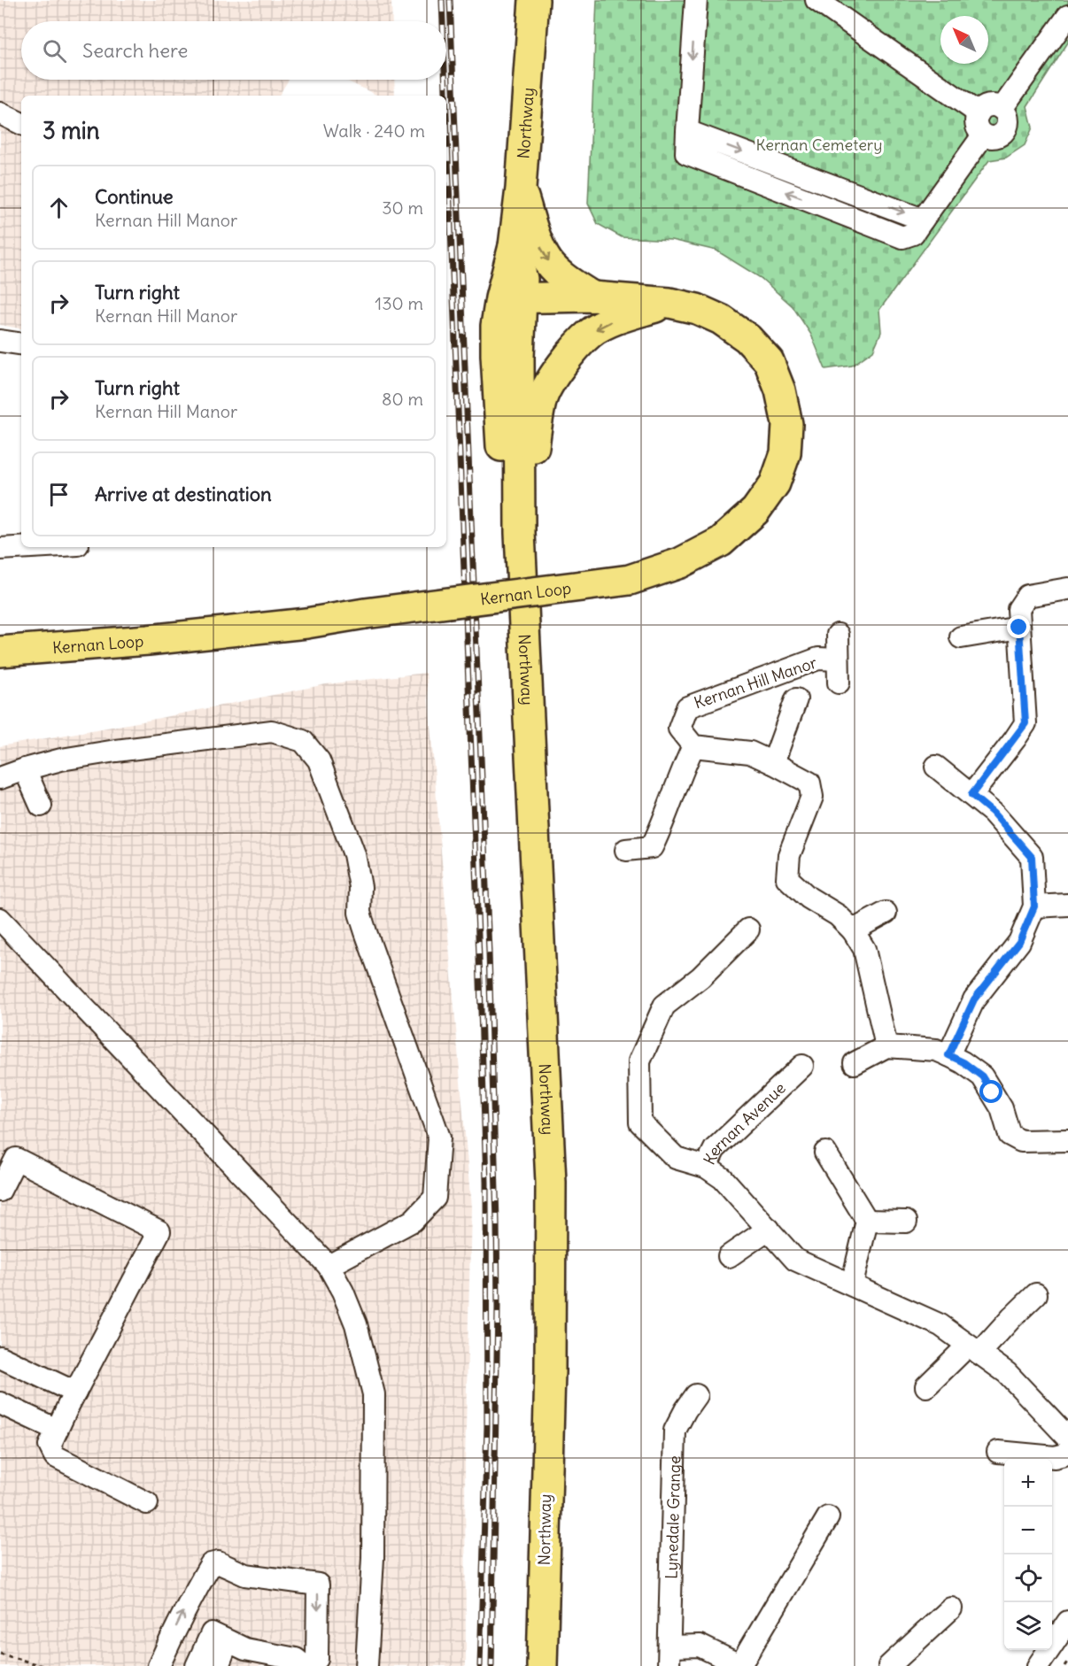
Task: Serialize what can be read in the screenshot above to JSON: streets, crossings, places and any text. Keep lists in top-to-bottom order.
{
  "streets": {
    "highway": ["Northway", "Kernan Loop"],
    "street": ["Kernan Hill Manor", "Kernan Avenue", "Lynedale Grange"]
  },
  "crossings": [
    ["Northway", "Kernan Loop"]
  ],
  "parks": ["Kernan Cemetery"],
  "north": "top left",
  "page": {
    "search": "Search here",
    "heading": ["3 min", "Walk · 240 m"],
    "list": [
      ["Continue", "Kernan Hill Manor", "30 m"],
      ["Turn right", "Kernan Hill Manor", "130 m"],
      ["Turn right", "Kernan Hill Manor", "80 m"],
      "Arrive at destination"
    ],
    "map_buttons": ["+", "−"]
  }
}
